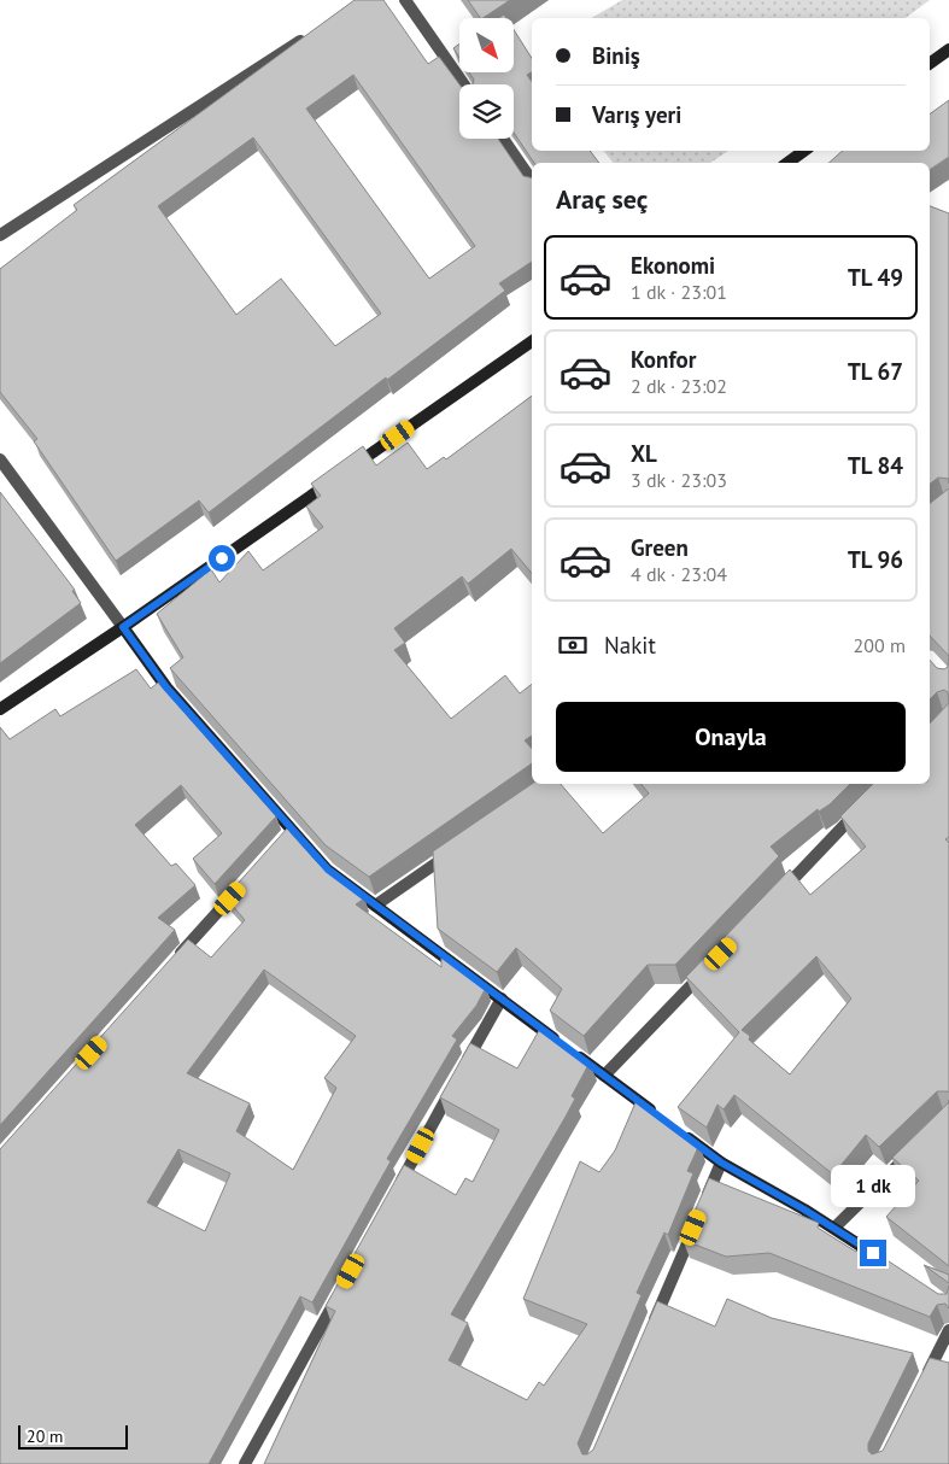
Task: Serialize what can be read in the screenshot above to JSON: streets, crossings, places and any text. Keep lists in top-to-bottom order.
{
  "scale_bar": "20 m",
  "north": "bottom right",
  "page": {
    "banner": ["Biniş", "Varış yeri"],
    "heading": "Araç seç",
    "list": [
      {
        "name": "Ekonomi",
        "note": "1 dk · 23:01",
        "value": "TL 49"
      },
      {
        "name": "Konfor",
        "note": "2 dk · 23:02",
        "value": "TL 67"
      },
      {
        "name": "XL",
        "note": "3 dk · 23:03",
        "value": "TL 84"
      },
      {
        "name": "Green",
        "note": "4 dk · 23:04",
        "value": "TL 96"
      }
    ],
    "pay": ["Nakit", "200 m"],
    "buttons": "Onayla",
    "bubble": "1 dk",
    "scale": "20 m"
  }
}
